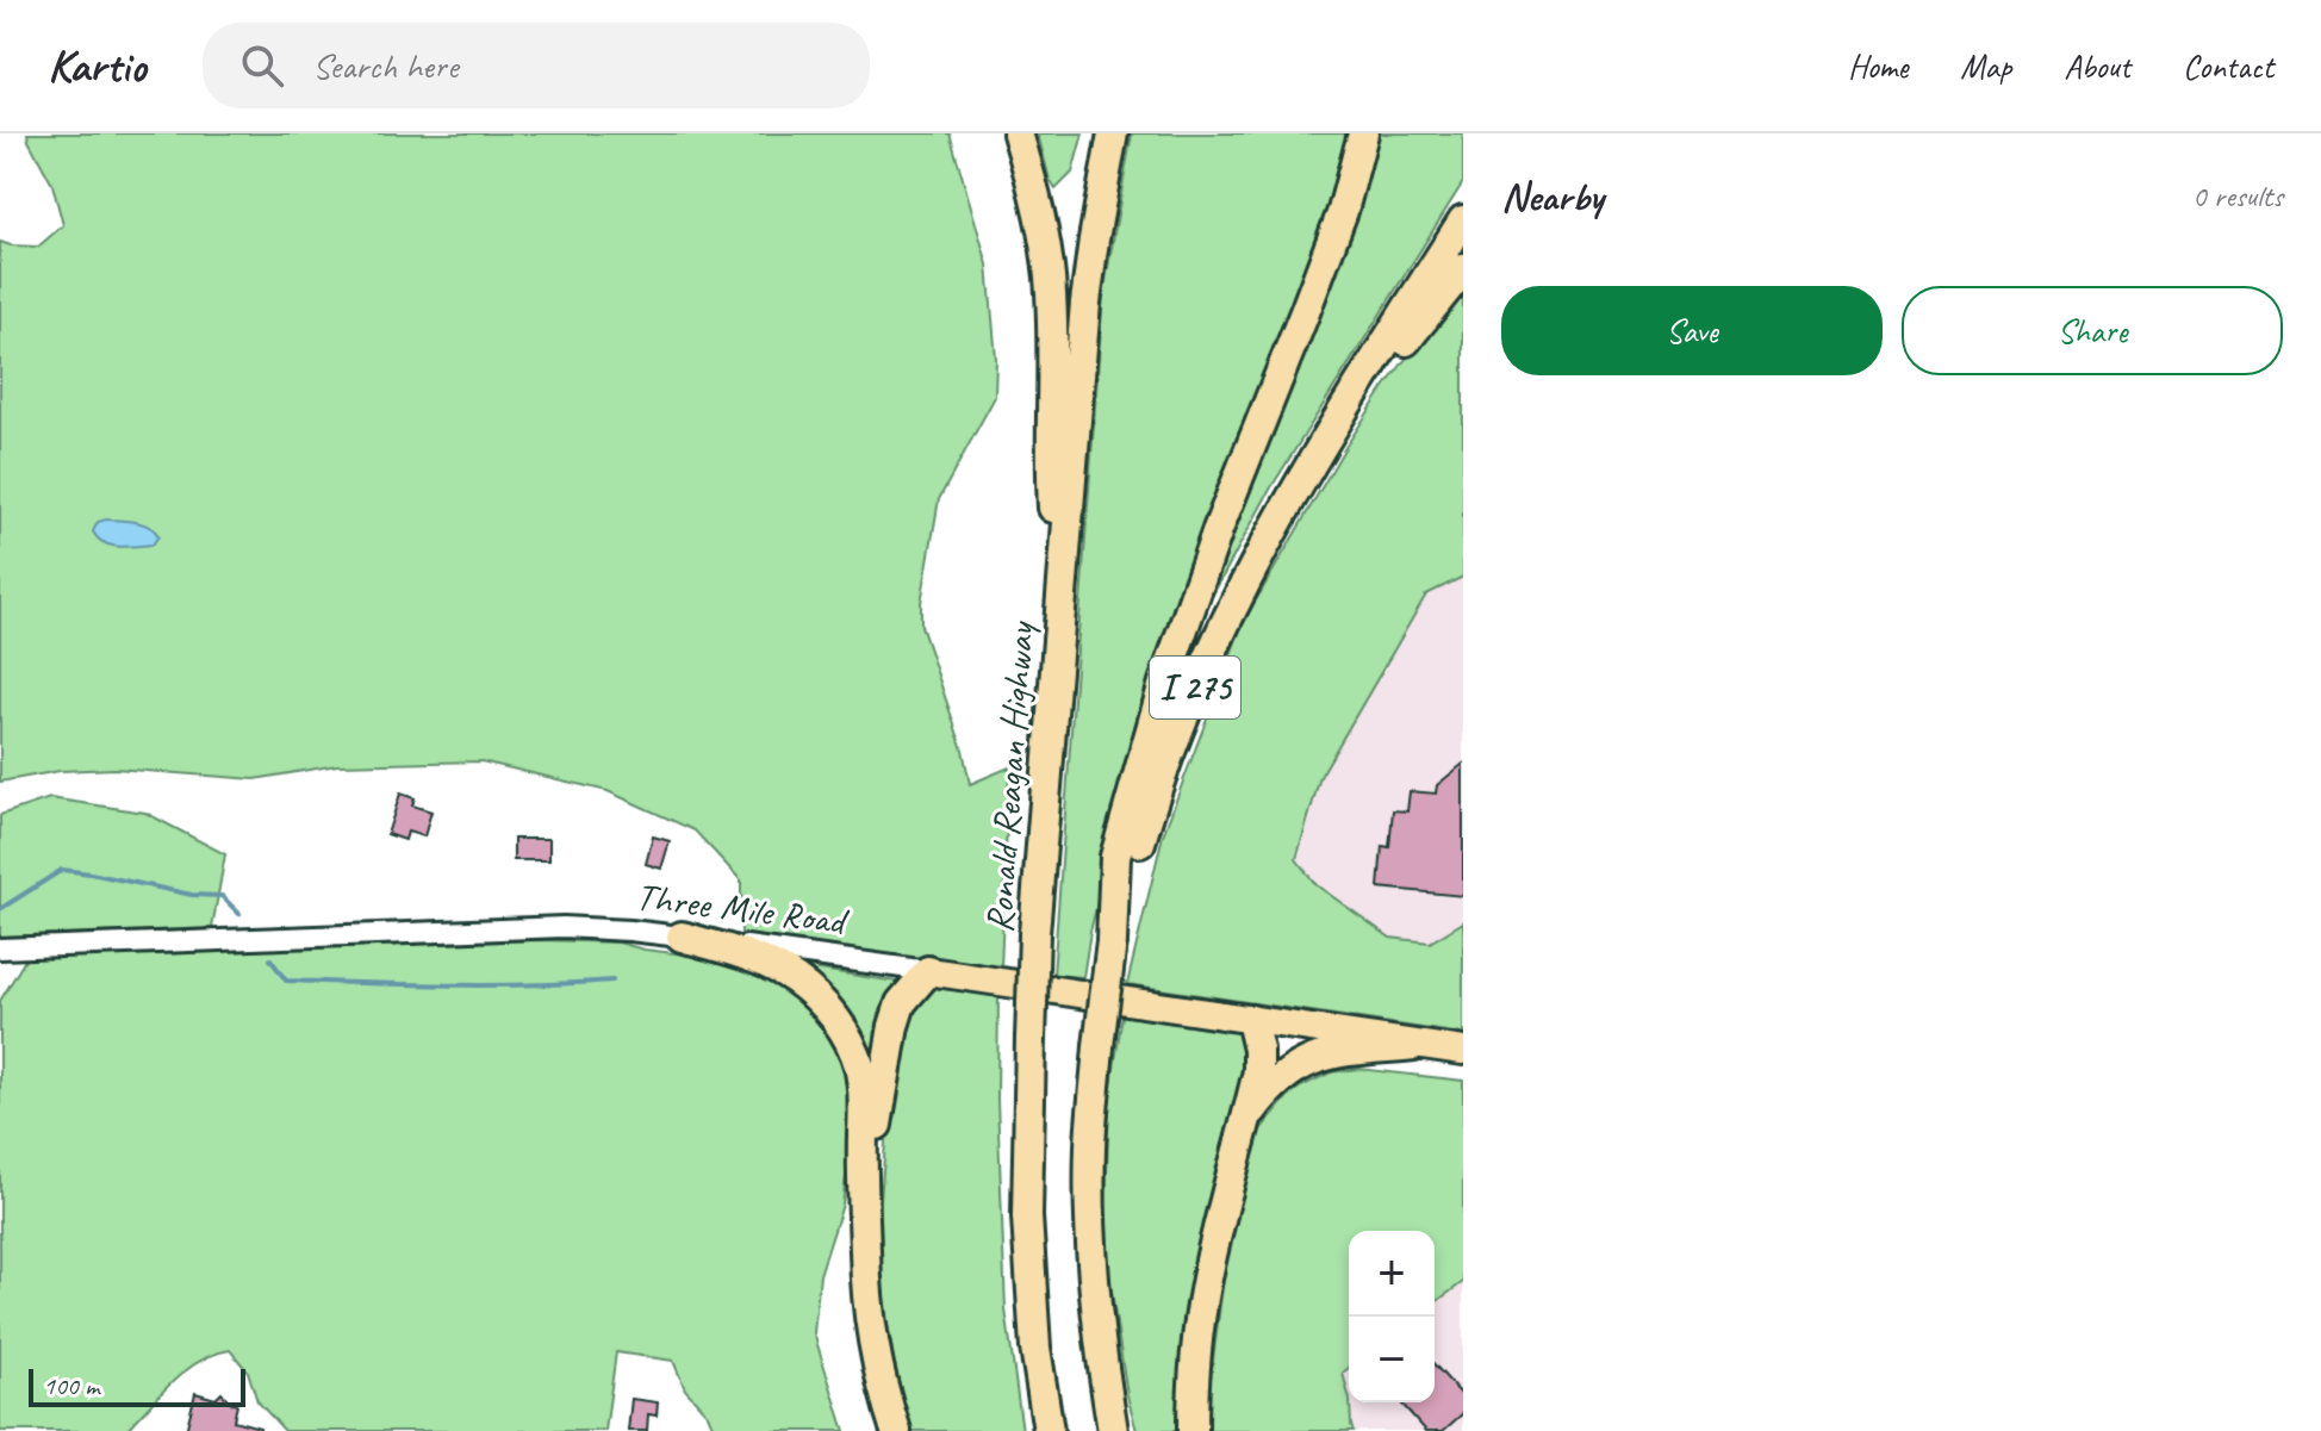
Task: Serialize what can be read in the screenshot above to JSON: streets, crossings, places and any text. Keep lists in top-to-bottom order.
{
  "streets": {
    "highway": ["I 275", "Ronald Reagan Highway"],
    "main road": ["Three Mile Road"]
  },
  "scale_bar": "100 m",
  "page": {
    "header": "Kartio",
    "search": "Search here",
    "nav": [
      "Home",
      "Map",
      "About",
      "Contact"
    ],
    "heading": ["Nearby", "0 results"],
    "buttons": ["Save", "Share"],
    "map_buttons": ["+", "−"],
    "scale": "100 m"
  }
}
